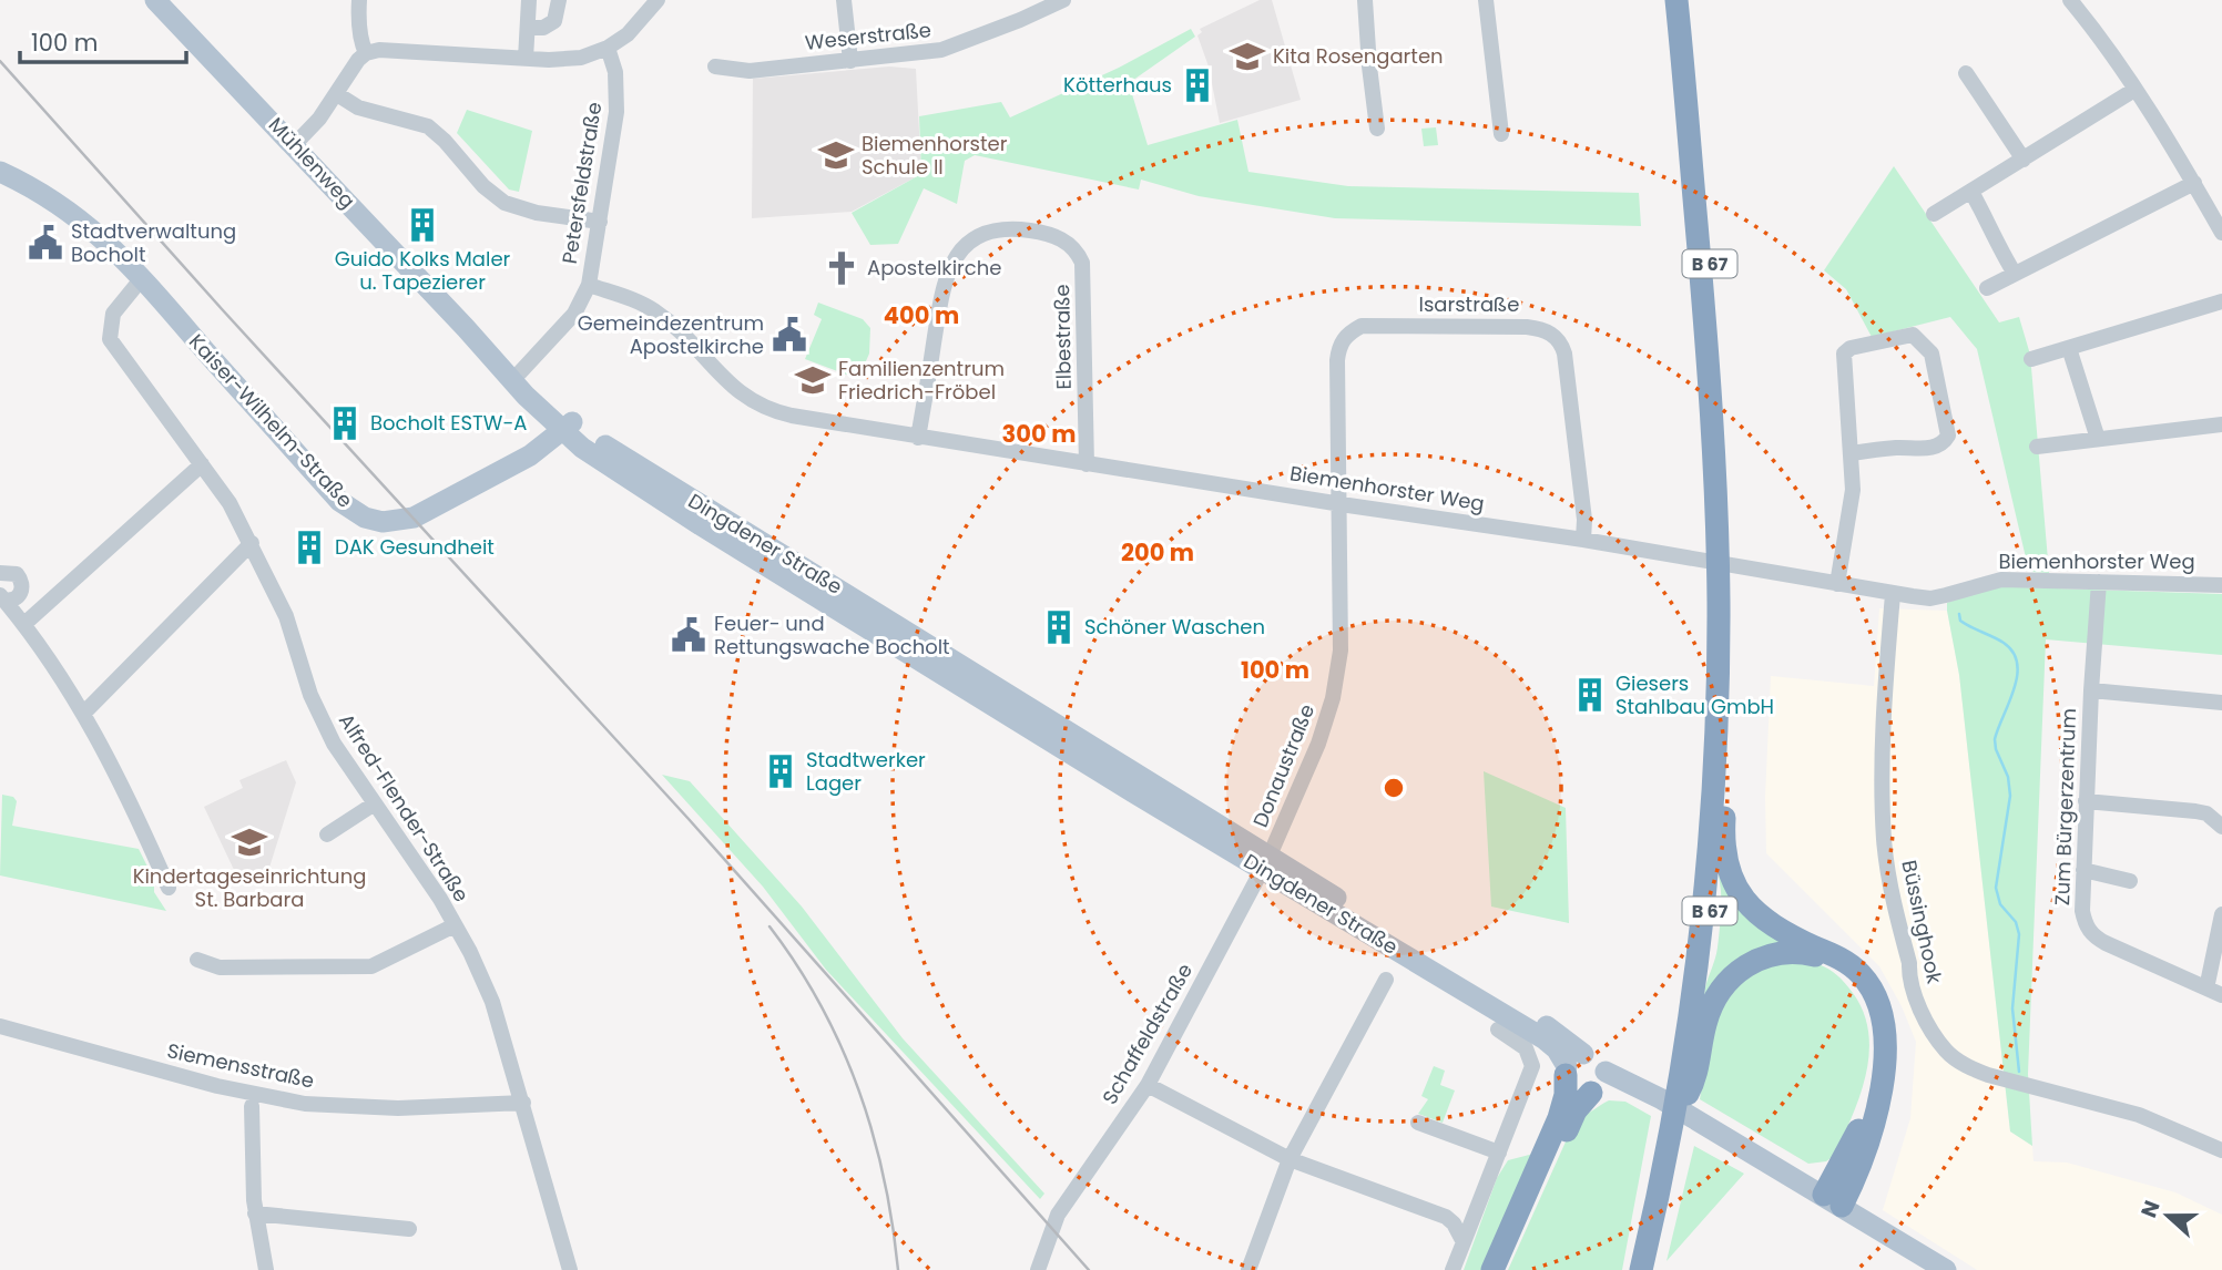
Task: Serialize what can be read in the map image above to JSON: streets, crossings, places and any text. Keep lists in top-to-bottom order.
{
  "streets": {
    "highway": ["B 67"],
    "main road": ["Mühlenweg", "Kaiser-Wilhelm-Straße", "Dingdener Straße"],
    "street": [
      "Weserstraße",
      "Petersfeldstraße",
      "Isarstraße",
      "Elbestraße",
      "Biemenhorster Weg",
      "Donaustraße",
      "Zum Bürgerzentrum",
      "Alfred-Flender-Straße",
      "Büssinghook",
      "Schaffeldstraße",
      "Siemensstraße"
    ]
  },
  "crossings": [
    ["Mühlenweg", "Petersfeldstraße"],
    ["Mühlenweg", "Kaiser-Wilhelm-Straße"],
    ["Mühlenweg", "Dingdener Straße"],
    ["Petersfeldstraße", "Biemenhorster Weg"],
    ["Isarstraße", "Biemenhorster Weg"],
    ["Isarstraße", "Donaustraße"],
    ["Elbestraße", "Biemenhorster Weg"],
    ["Kaiser-Wilhelm-Straße", "Dingdener Straße"],
    ["Kaiser-Wilhelm-Straße", "Alfred-Flender-Straße"],
    ["Biemenhorster Weg", "Donaustraße"],
    ["Biemenhorster Weg", "Zum Bürgerzentrum"],
    ["Biemenhorster Weg", "Büssinghook"],
    ["Dingdener Straße", "Donaustraße"],
    ["Dingdener Straße", "Schaffeldstraße"],
    ["Donaustraße", "Schaffeldstraße"],
    ["Alfred-Flender-Straße", "Siemensstraße"]
  ],
  "places": {
    "school or university": [
      "Kita Rosengarten",
      "Biemenhorster Schule II",
      "Familienzentrum Friedrich-Fröbel",
      "Kindertageseinrichtung St. Barbara"
    ],
    "building": [
      "Kötterhaus",
      "Guido Kolks Maler u. Tapezierer",
      "Bocholt ESTW-A",
      "DAK Gesundheit",
      "Schöner Waschen",
      "Giesers Stahlbau GmbH",
      "Stadtwerker Lager"
    ],
    "public building": ["Stadtverwaltung Bocholt", "Gemeindezentrum Apostelkirche", "Feuer- und Rettungswache Bocholt"],
    "church": ["Apostelkirche"]
  },
  "scale_bar": "100 m",
  "north": "left",
  "rings": [
    "400 m",
    "300 m",
    "200 m",
    "100 m"
  ]
}
